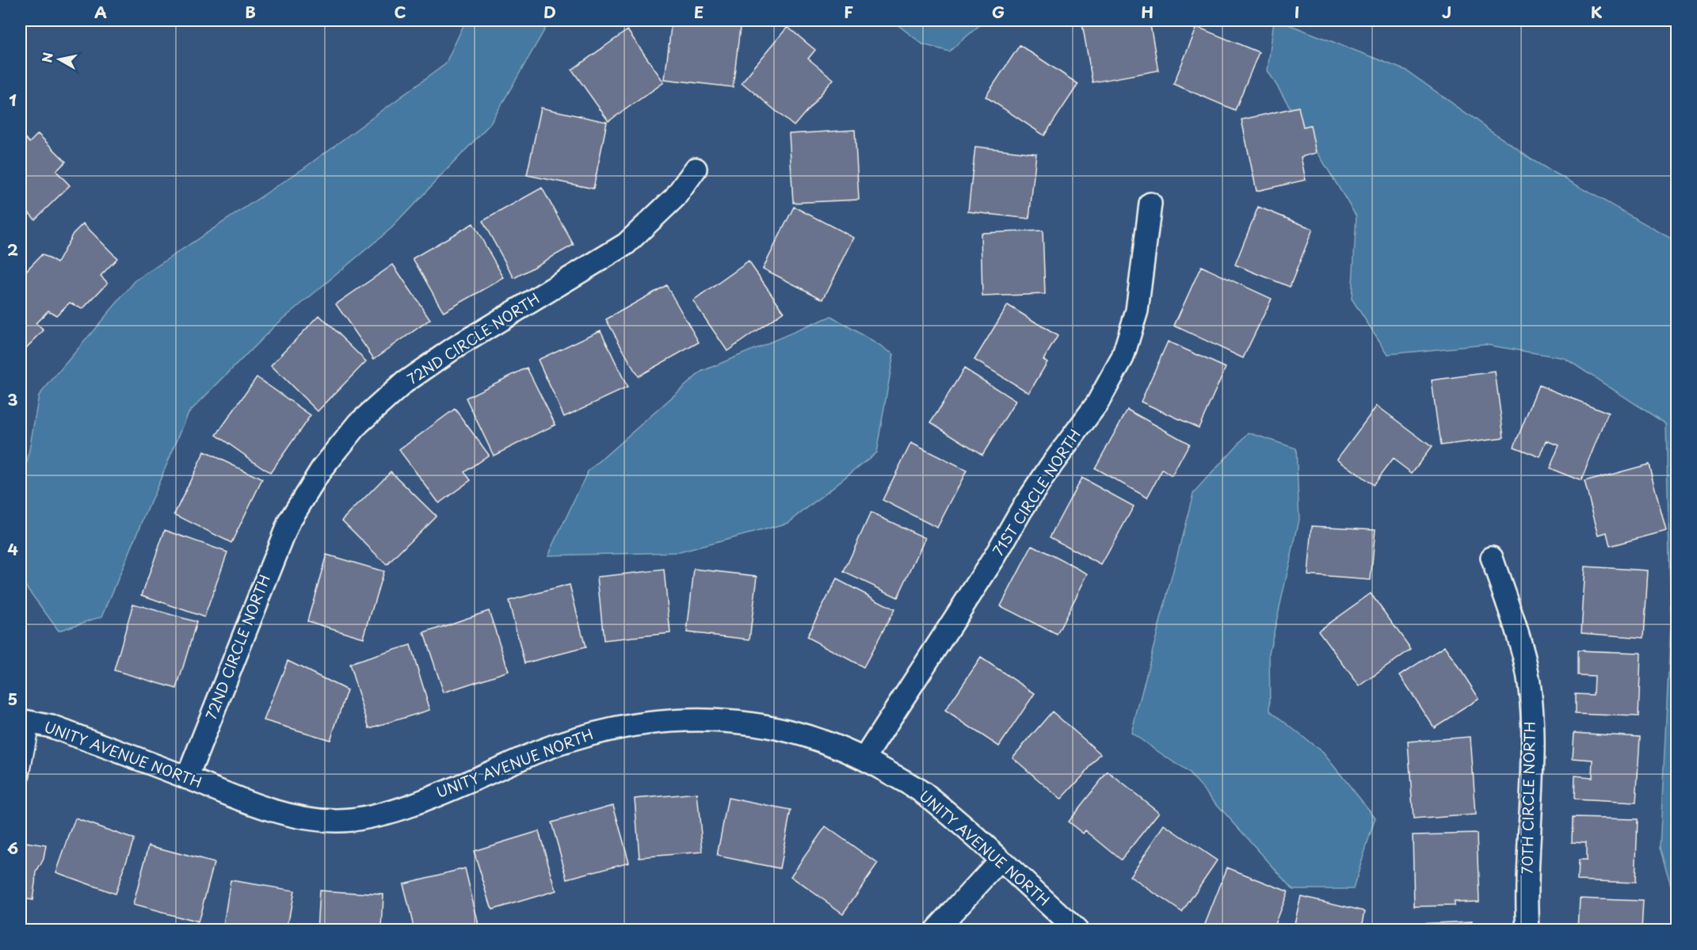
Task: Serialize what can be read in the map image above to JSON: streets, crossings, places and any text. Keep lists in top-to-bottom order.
{
  "streets": {
    "street": [
      "72ND CIRCLE NORTH",
      "71ST CIRCLE NORTH",
      "UNITY AVENUE NORTH",
      "70TH CIRCLE NORTH"
    ]
  },
  "crossings": [
    ["72ND CIRCLE NORTH", "UNITY AVENUE NORTH"],
    ["71ST CIRCLE NORTH", "UNITY AVENUE NORTH"]
  ],
  "north": "left",
  "grid": {
    "columns": [
      "A",
      "B",
      "C",
      "D",
      "E",
      "F",
      "G",
      "H",
      "I",
      "J",
      "K"
    ],
    "rows": [
      "1",
      "2",
      "3",
      "4",
      "5",
      "6"
    ]
  }
}
